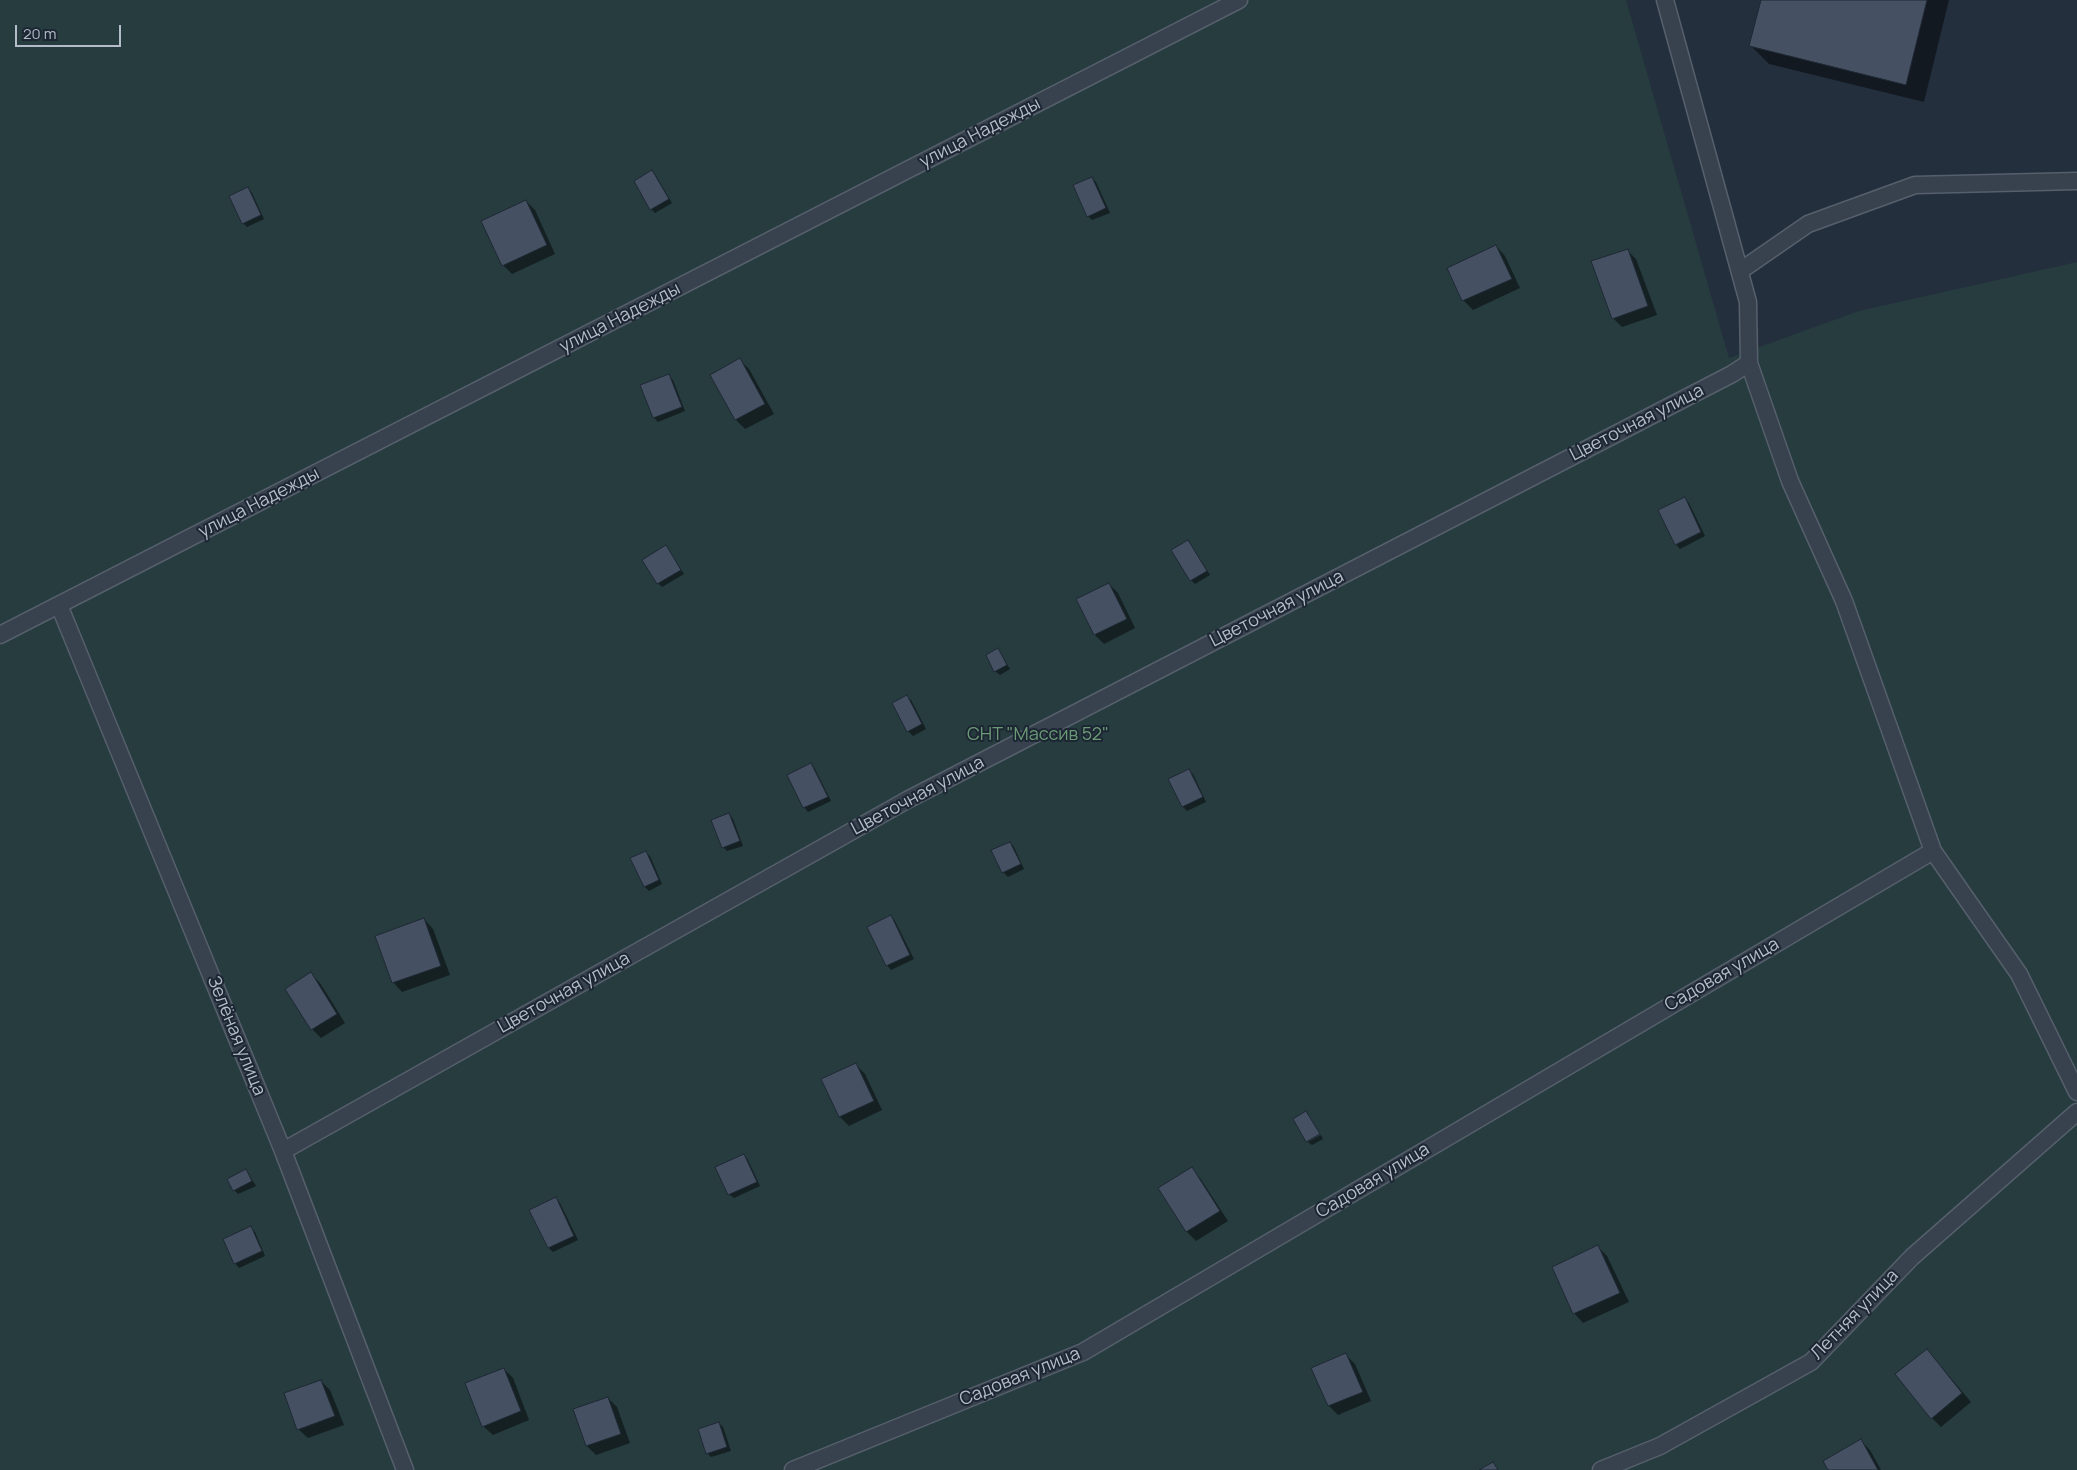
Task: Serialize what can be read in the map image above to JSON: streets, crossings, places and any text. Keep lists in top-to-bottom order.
{
  "streets": {
    "lane": [
      "улица Надежды",
      "Цветочная улица",
      "Садовая улица",
      "Зелёная улица",
      "Летняя улица"
    ]
  },
  "crossings": [
    ["улица Надежды", "Зелёная улица"],
    ["Цветочная улица", "Зелёная улица"]
  ],
  "parks": ["СНТ \"Массив 52\""],
  "scale_bar": "20 m"
}
